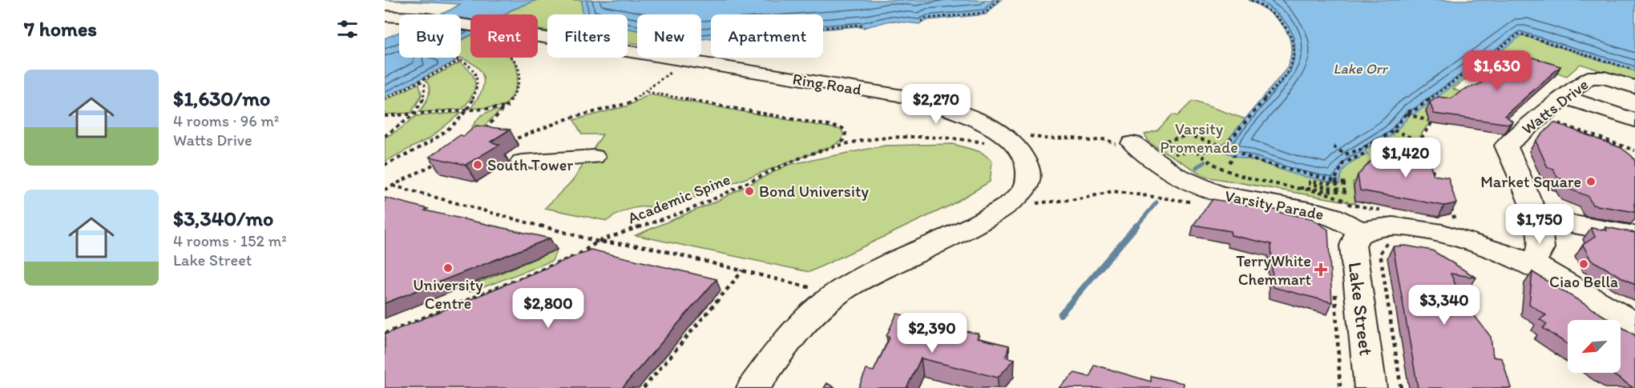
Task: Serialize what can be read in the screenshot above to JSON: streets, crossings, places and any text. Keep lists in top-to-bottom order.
{
  "streets": {
    "street": [
      "Ring Road",
      "Watts Drive",
      "Varsity Parade",
      "Lake Street"
    ],
    "path": ["Academic Spine"]
  },
  "crossings": [
    ["Varsity Parade", "Lake Street"]
  ],
  "water": ["Lake Orr"],
  "parks": ["Varsity Promenade"],
  "places": {
    "other": [
      "South Tower",
      "Market Square",
      "Bond University",
      "Ciao Bella",
      "University Centre"
    ],
    "health": ["TerryWhite Chemmart"]
  },
  "north": "bottom left",
  "page": {
    "heading": "7 homes",
    "chip": [
      "Buy",
      "Rent",
      "Filters",
      "New",
      "Apartment"
    ],
    "price": [
      "$1,630",
      "$2,270",
      "$1,420",
      "$1,750",
      "$3,340",
      "$2,800",
      "$2,390"
    ],
    "list": [
      {
        "name": "$1,630/mo",
        "note": "4 rooms · 96 m² · Watts Drive"
      },
      {
        "name": "$3,340/mo",
        "note": "4 rooms · 152 m² · Lake Street"
      }
    ]
  }
}
